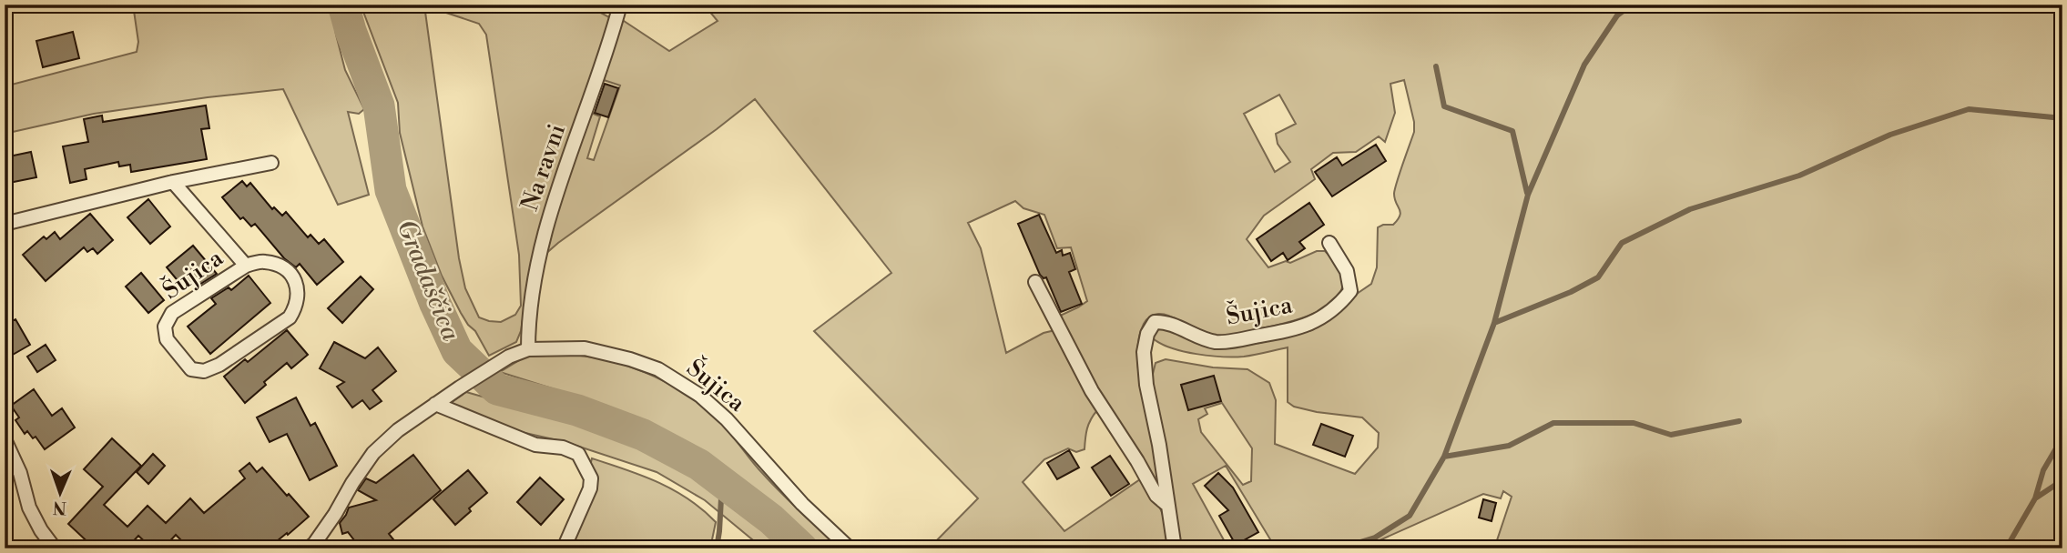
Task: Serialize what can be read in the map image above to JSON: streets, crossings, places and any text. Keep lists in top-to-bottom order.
{
  "streets": {
    "street": ["Na ravni", "Šujica"]
  },
  "crossings": [
    ["Na ravni", "Šujica"]
  ],
  "water": ["Gradaščica"],
  "north": "bottom"
}
